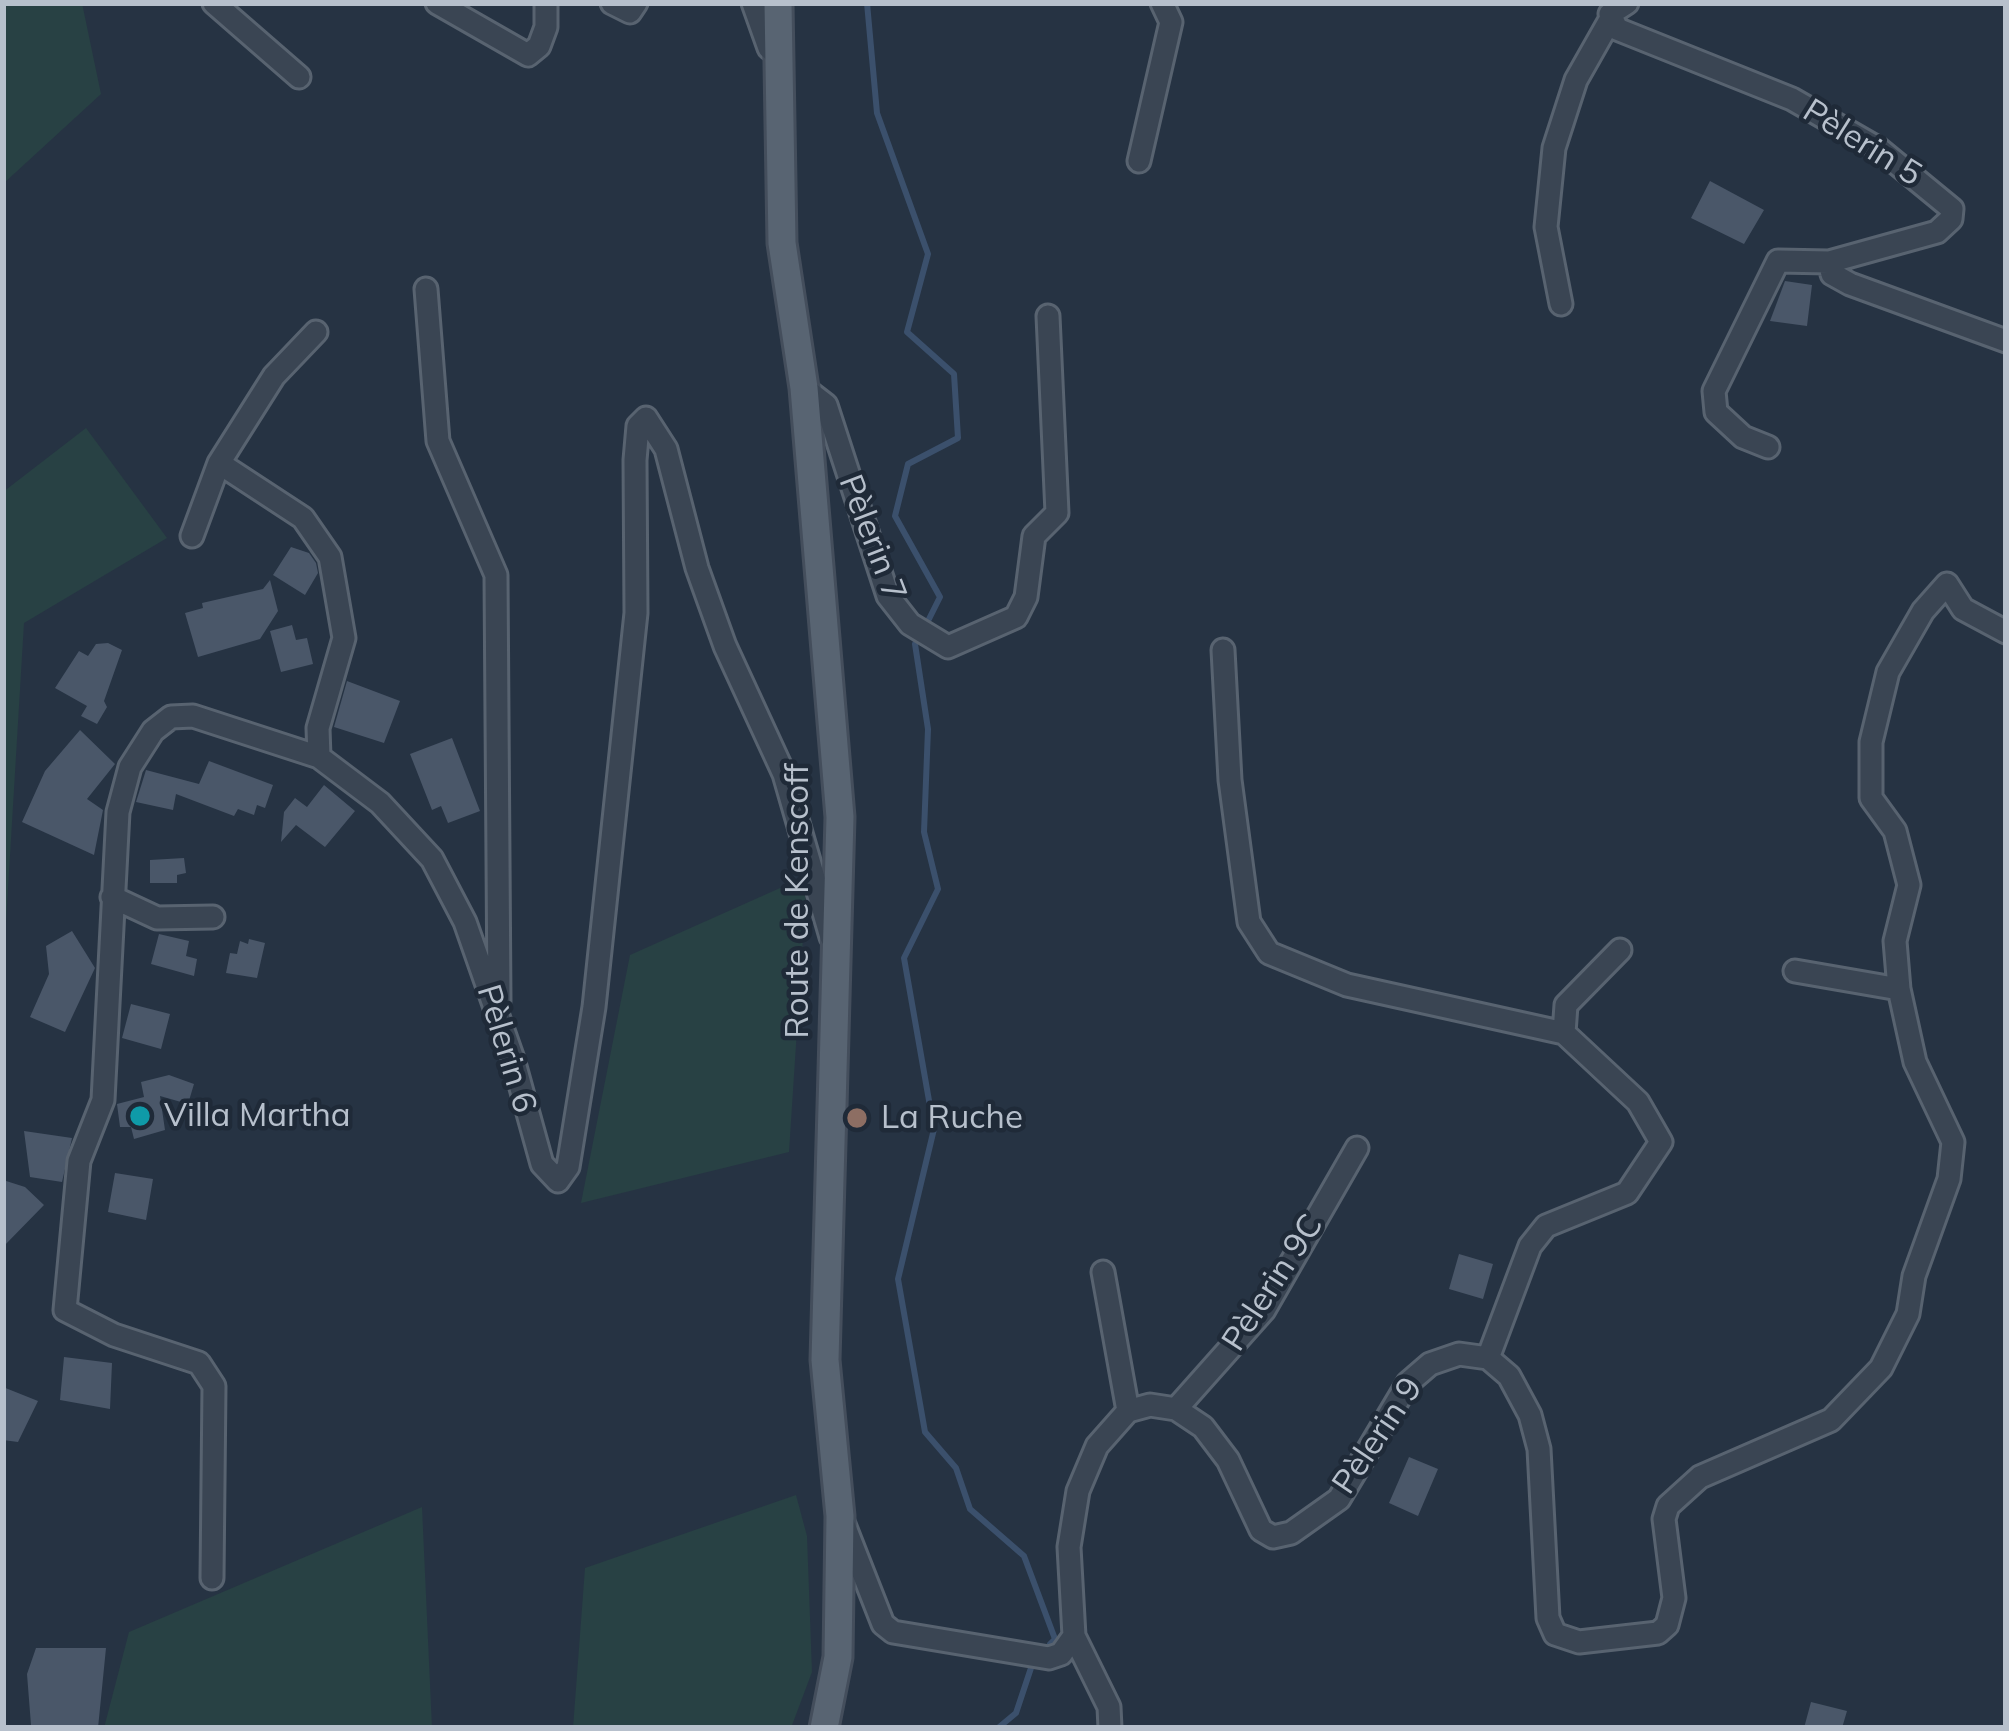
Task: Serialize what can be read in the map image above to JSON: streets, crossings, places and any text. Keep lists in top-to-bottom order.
{
  "streets": {
    "main road": ["Route de Kenscoff"],
    "street": [
      "Pèlerin 5",
      "Pèlerin 7",
      "Pèlerin 6",
      "Pèlerin 9C",
      "Pèlerin 9"
    ]
  },
  "crossings": [
    ["Pèlerin 7", "Route de Kenscoff"],
    ["Route de Kenscoff", "Pèlerin 6"],
    ["Pèlerin 9C", "Pèlerin 9"]
  ],
  "places": ["Villa Martha", "La Ruche"]
}
